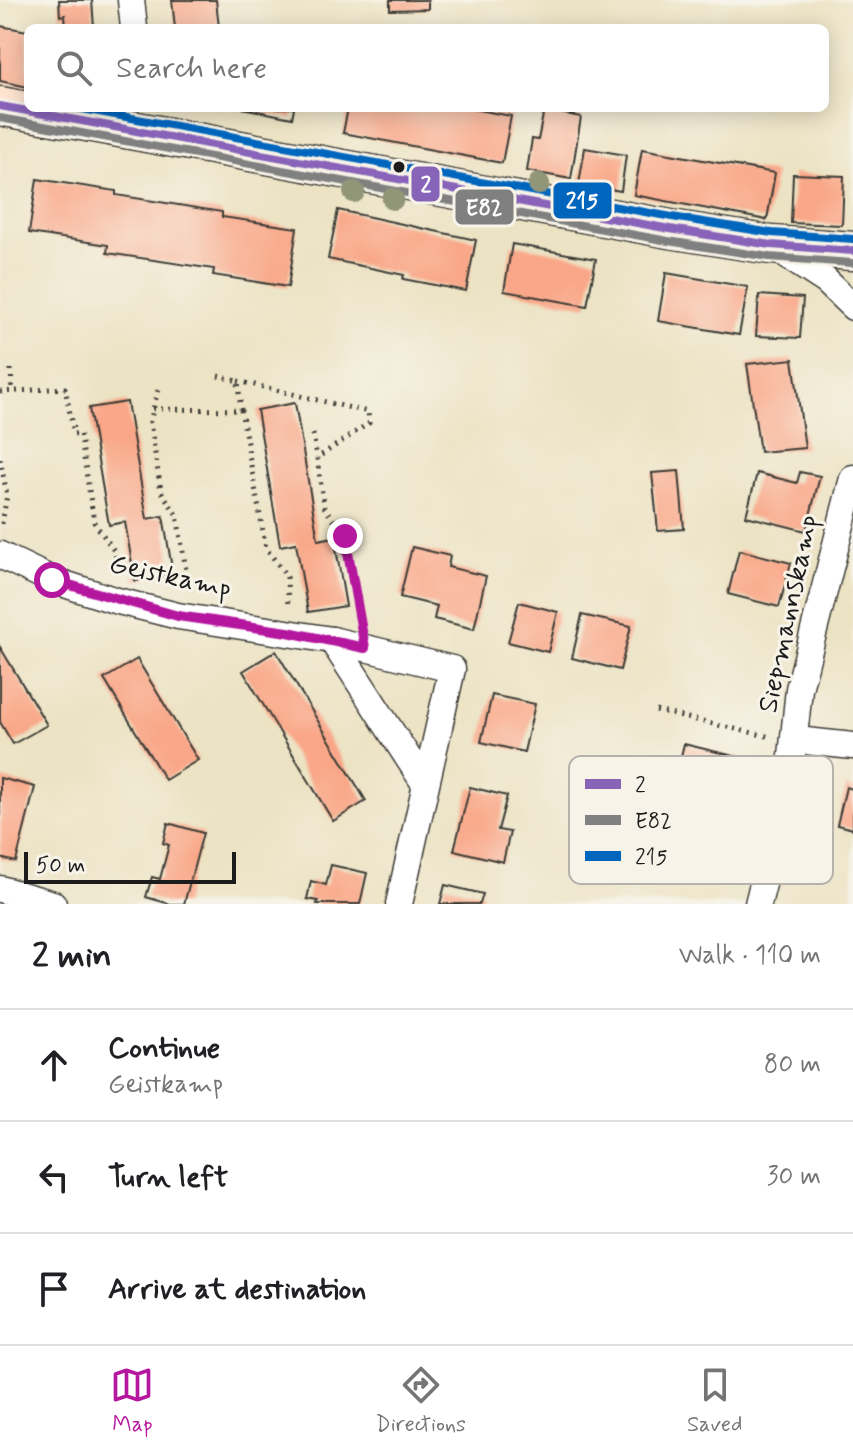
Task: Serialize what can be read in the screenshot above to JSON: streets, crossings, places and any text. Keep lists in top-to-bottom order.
{
  "streets": {
    "street": ["Geistkamp", "Siepmannskamp"]
  },
  "lines": ["transit line 2", "transit line 215", "transit line E82"],
  "legend": ["2", "E82", "215"],
  "scale_bar": "50 m",
  "page": {
    "search": "Search here",
    "scale": "50 m",
    "heading": ["2 min", "Walk · 110 m"],
    "list": [
      ["Continue", "Geistkamp", "80 m"],
      ["Turn left", "30 m"],
      "Arrive at destination"
    ],
    "nav": ["Map", "Directions", "Saved"]
  }
}
